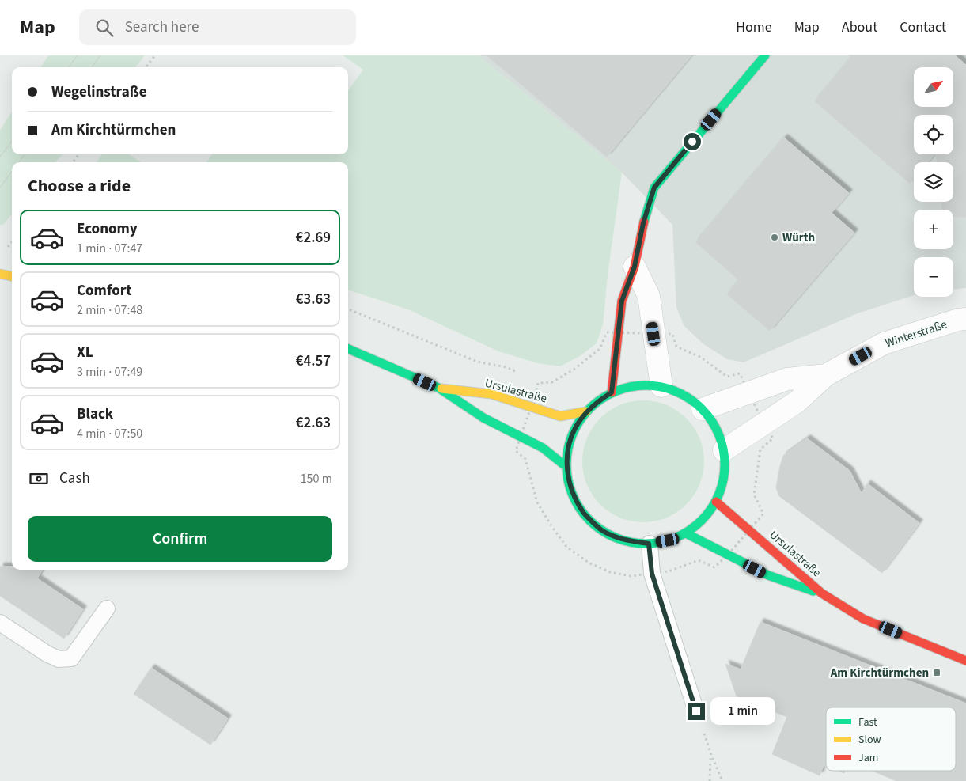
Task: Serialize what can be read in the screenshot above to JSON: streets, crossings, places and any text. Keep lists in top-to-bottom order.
{
  "streets": {
    "street": ["Winterstraße", "Ursulastraße"]
  },
  "crossings": [
    ["Winterstraße", "Ursulastraße"]
  ],
  "places": {
    "other": ["Würth"],
    "transit": ["Am Kirchtürmchen"]
  },
  "legend": ["Fast", "Slow", "Jam"],
  "north": "top right",
  "page": {
    "header": "Map",
    "search": "Search here",
    "nav": [
      "Home",
      "Map",
      "About",
      "Contact"
    ],
    "map_buttons": ["+", "−"],
    "banner": ["Wegelinstraße", "Am Kirchtürmchen"],
    "heading": "Choose a ride",
    "list": [
      {
        "name": "Economy",
        "note": "1 min · 07:47",
        "value": "€2.69"
      },
      {
        "name": "Comfort",
        "note": "2 min · 07:48",
        "value": "€3.63"
      },
      {
        "name": "XL",
        "note": "3 min · 07:49",
        "value": "€4.57"
      },
      {
        "name": "Black",
        "note": "4 min · 07:50",
        "value": "€2.63"
      }
    ],
    "pay": ["Cash", "150 m"],
    "buttons": "Confirm",
    "bubble": "1 min"
  }
}
